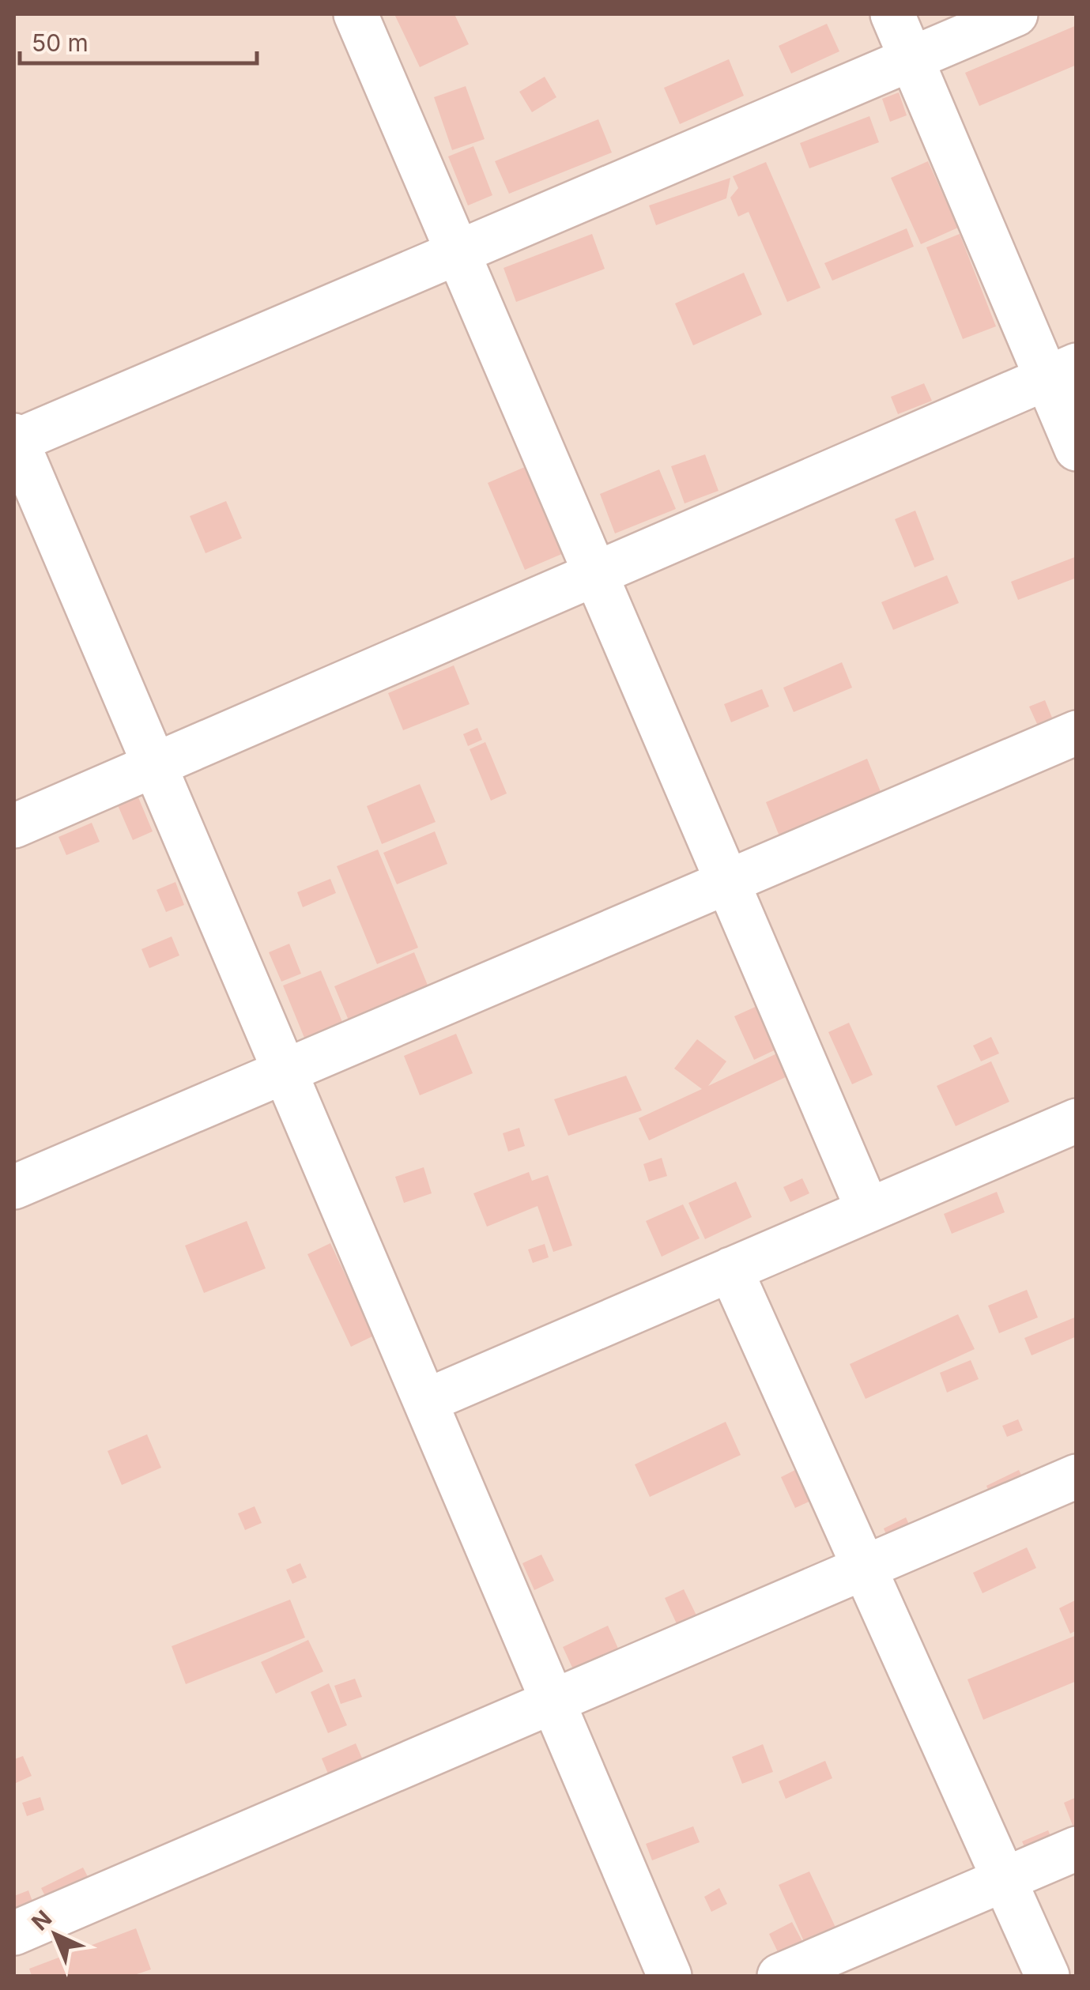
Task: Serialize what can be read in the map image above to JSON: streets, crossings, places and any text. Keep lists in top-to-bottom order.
{
  "scale_bar": "50 m",
  "north": "top left"
}
